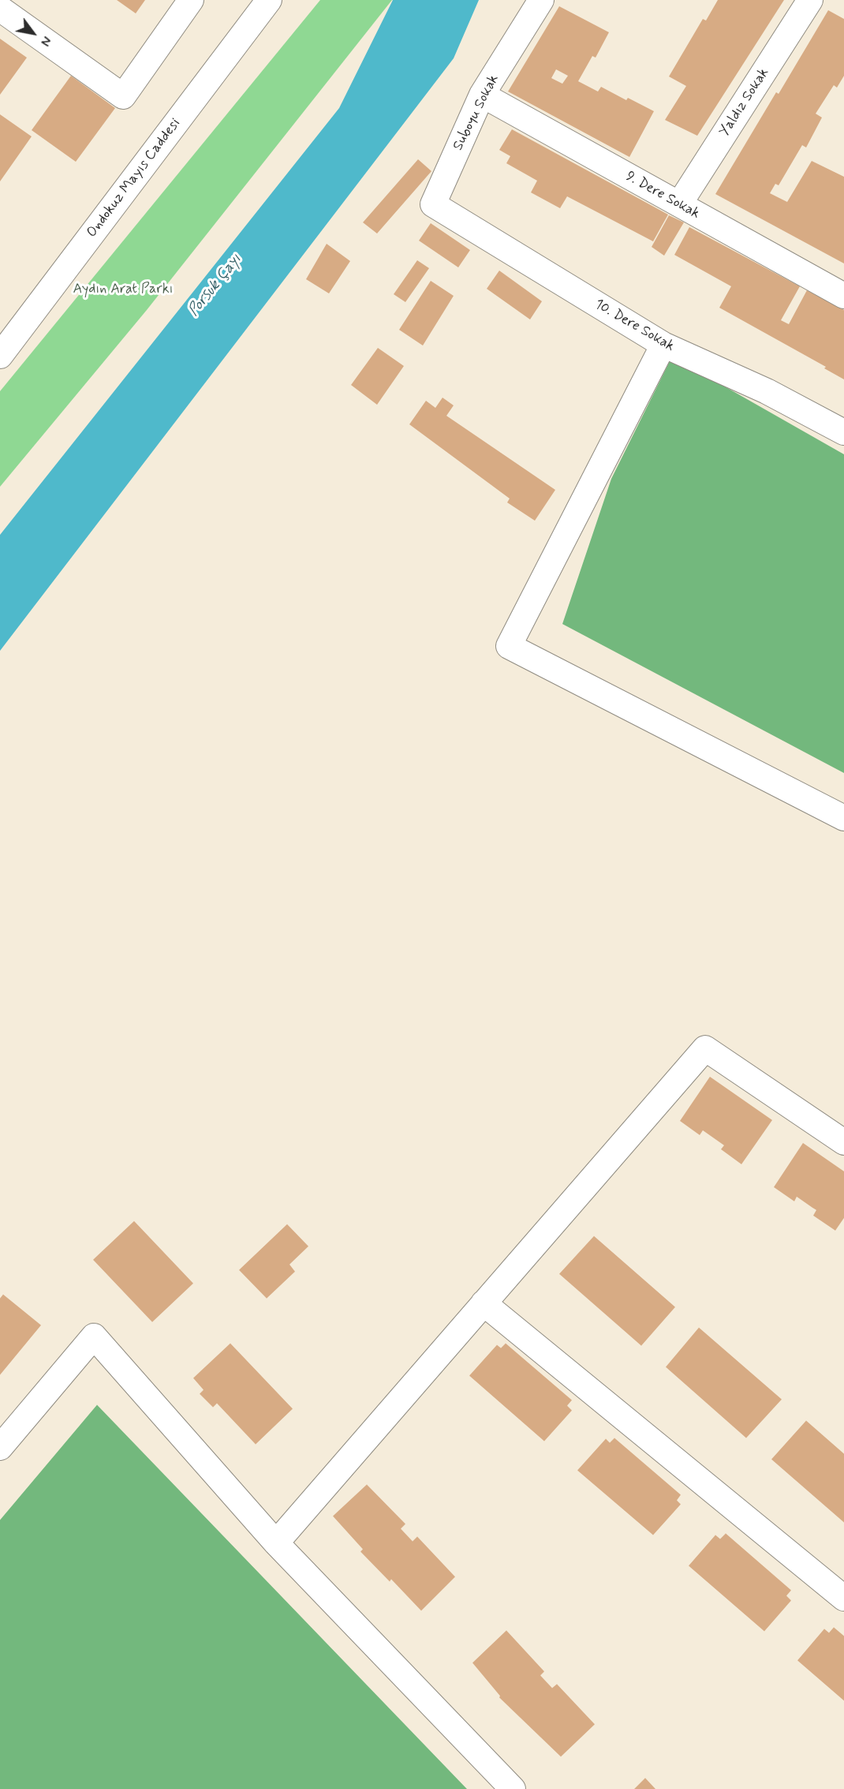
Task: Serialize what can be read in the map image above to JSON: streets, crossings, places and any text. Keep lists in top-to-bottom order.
{
  "streets": {
    "street": [
      "Yaldız Sokak",
      "Suboyu Sokak",
      "Ondokuz Mayıs Caddesi",
      "9. Dere Sokak",
      "10. Dere Sokak"
    ]
  },
  "crossings": [
    ["Yaldız Sokak", "9. Dere Sokak"],
    ["Suboyu Sokak", "9. Dere Sokak"],
    ["Suboyu Sokak", "10. Dere Sokak"]
  ],
  "water": ["Porsuk Çayı"],
  "parks": ["Aydın Arat Parkı"],
  "north": "bottom right"
}
